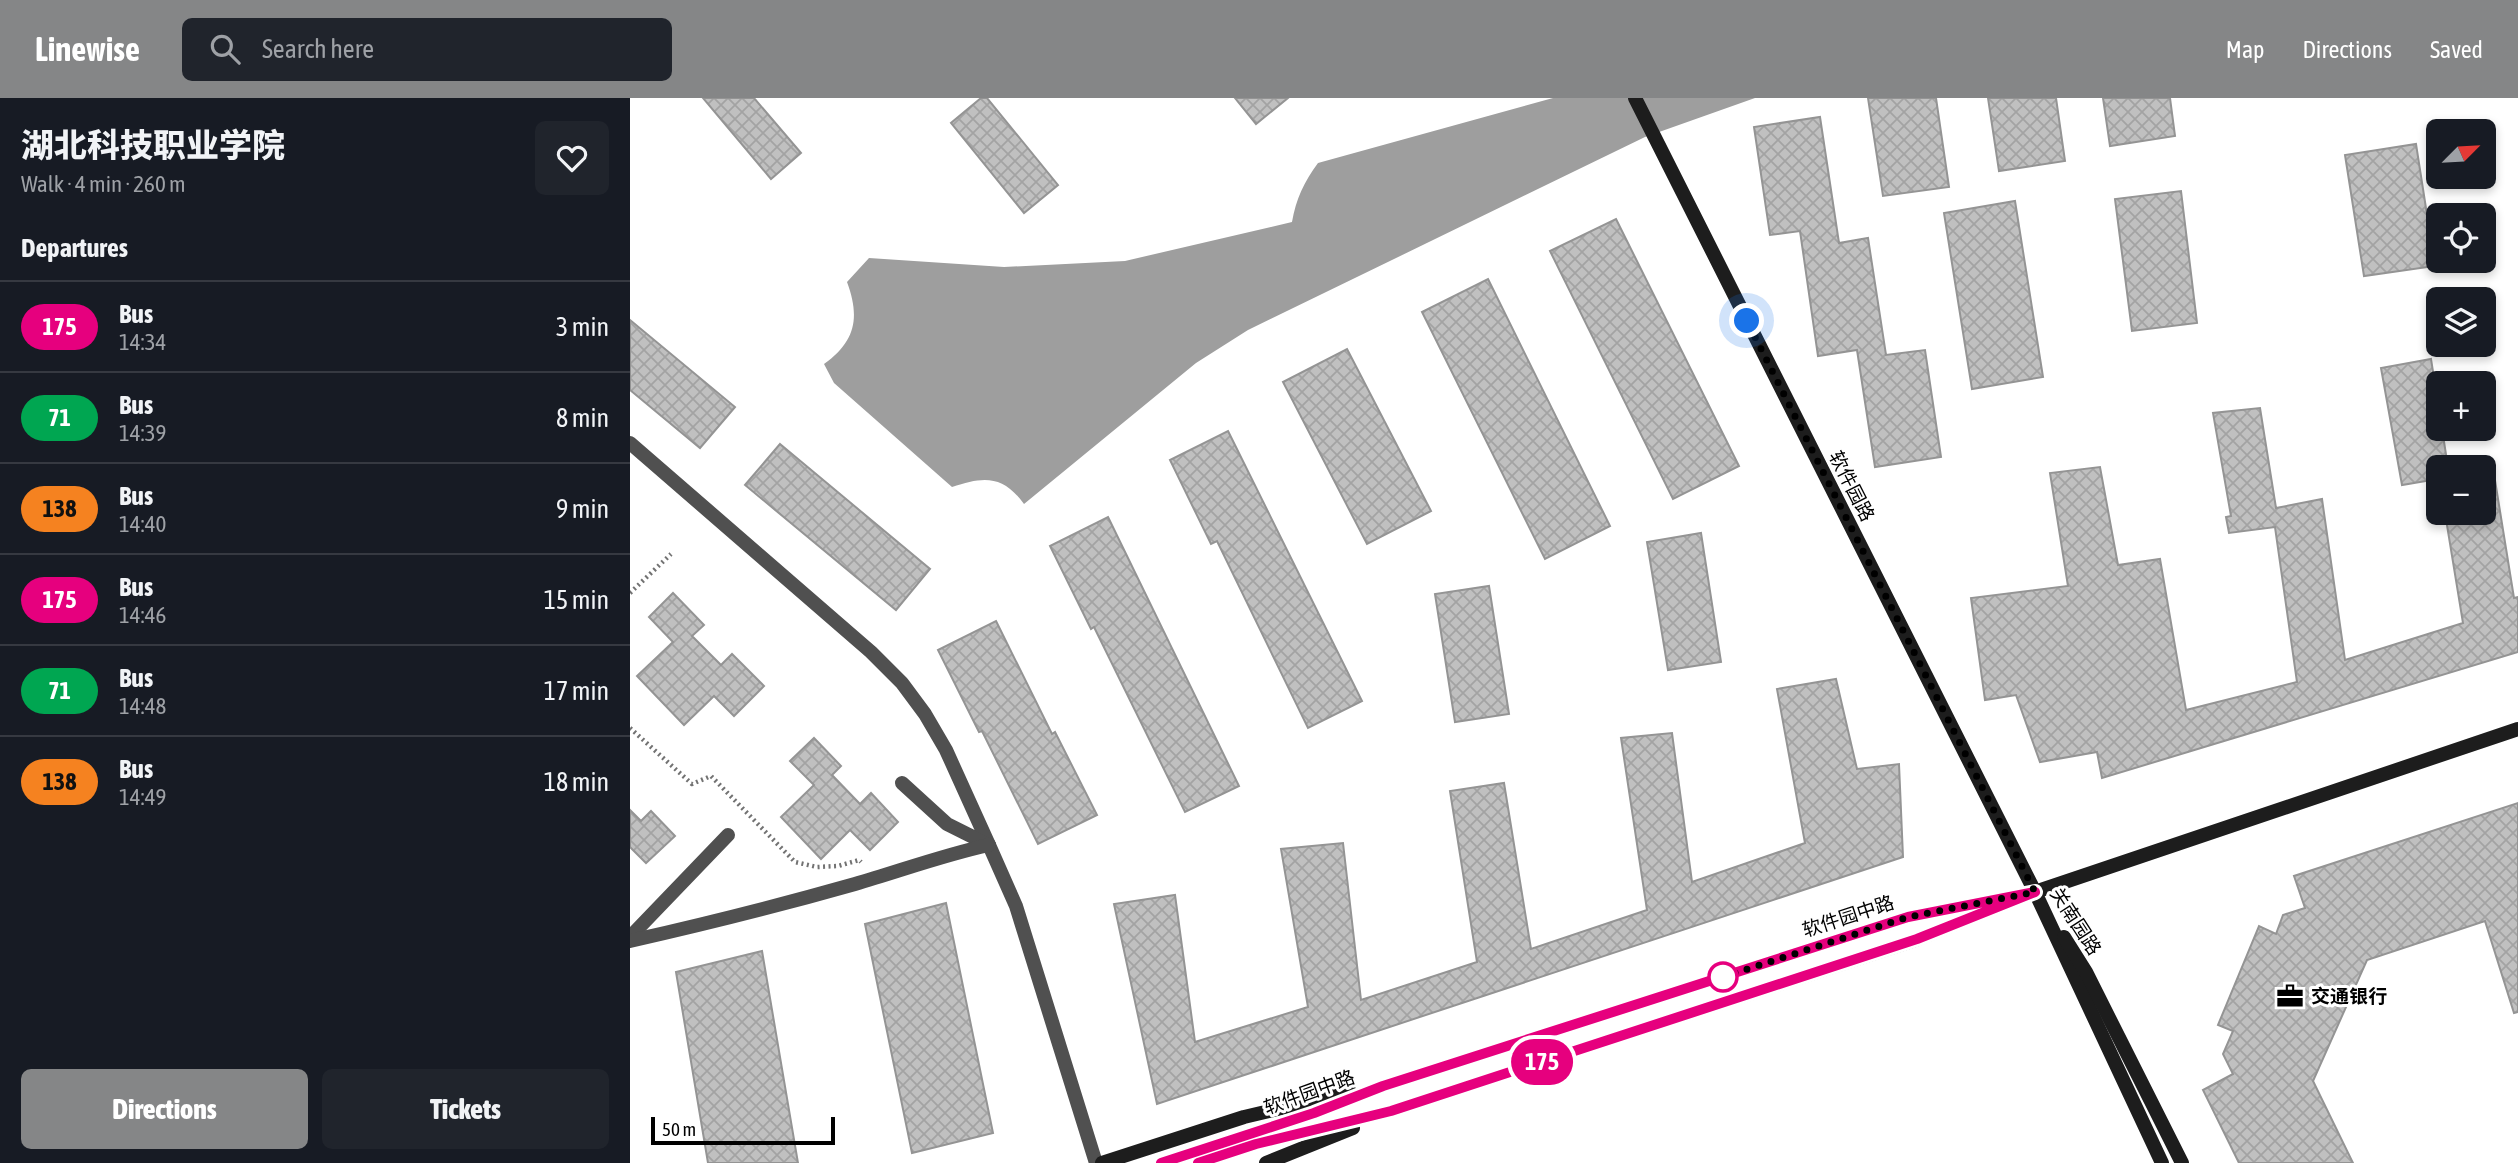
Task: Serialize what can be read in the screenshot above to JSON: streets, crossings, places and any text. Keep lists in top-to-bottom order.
{
  "streets": {
    "main road": ["软件园路", "软件园中路", "关南园路"]
  },
  "crossings": [
    ["软件园路", "软件园中路"],
    ["软件园路", "关南园路"],
    ["软件园中路", "关南园路"]
  ],
  "places": {
    "office": ["交通银行"]
  },
  "lines": ["bus line 175"],
  "scale_bar": "50 m",
  "north": "top right",
  "page": {
    "header": "Linewise",
    "search": "Search here",
    "nav": ["Map", "Directions", "Saved"],
    "heading": [
      ["湖北科技职业学院", "Walk · 4 min · 260 m"],
      "Departures"
    ],
    "on_map": "175",
    "map_buttons": ["+", "−"],
    "list": [
      {
        "mark": "175",
        "name": "Bus",
        "note": "14:34",
        "value": "3 min"
      },
      {
        "mark": "71",
        "name": "Bus",
        "note": "14:39",
        "value": "8 min"
      },
      {
        "mark": "138",
        "name": "Bus",
        "note": "14:40",
        "value": "9 min"
      },
      {
        "mark": "175",
        "name": "Bus",
        "note": "14:46",
        "value": "15 min"
      },
      {
        "mark": "71",
        "name": "Bus",
        "note": "14:48",
        "value": "17 min"
      },
      {
        "mark": "138",
        "name": "Bus",
        "note": "14:49",
        "value": "18 min"
      }
    ],
    "buttons": ["Directions", "Tickets"],
    "scale": "50 m"
  }
}
